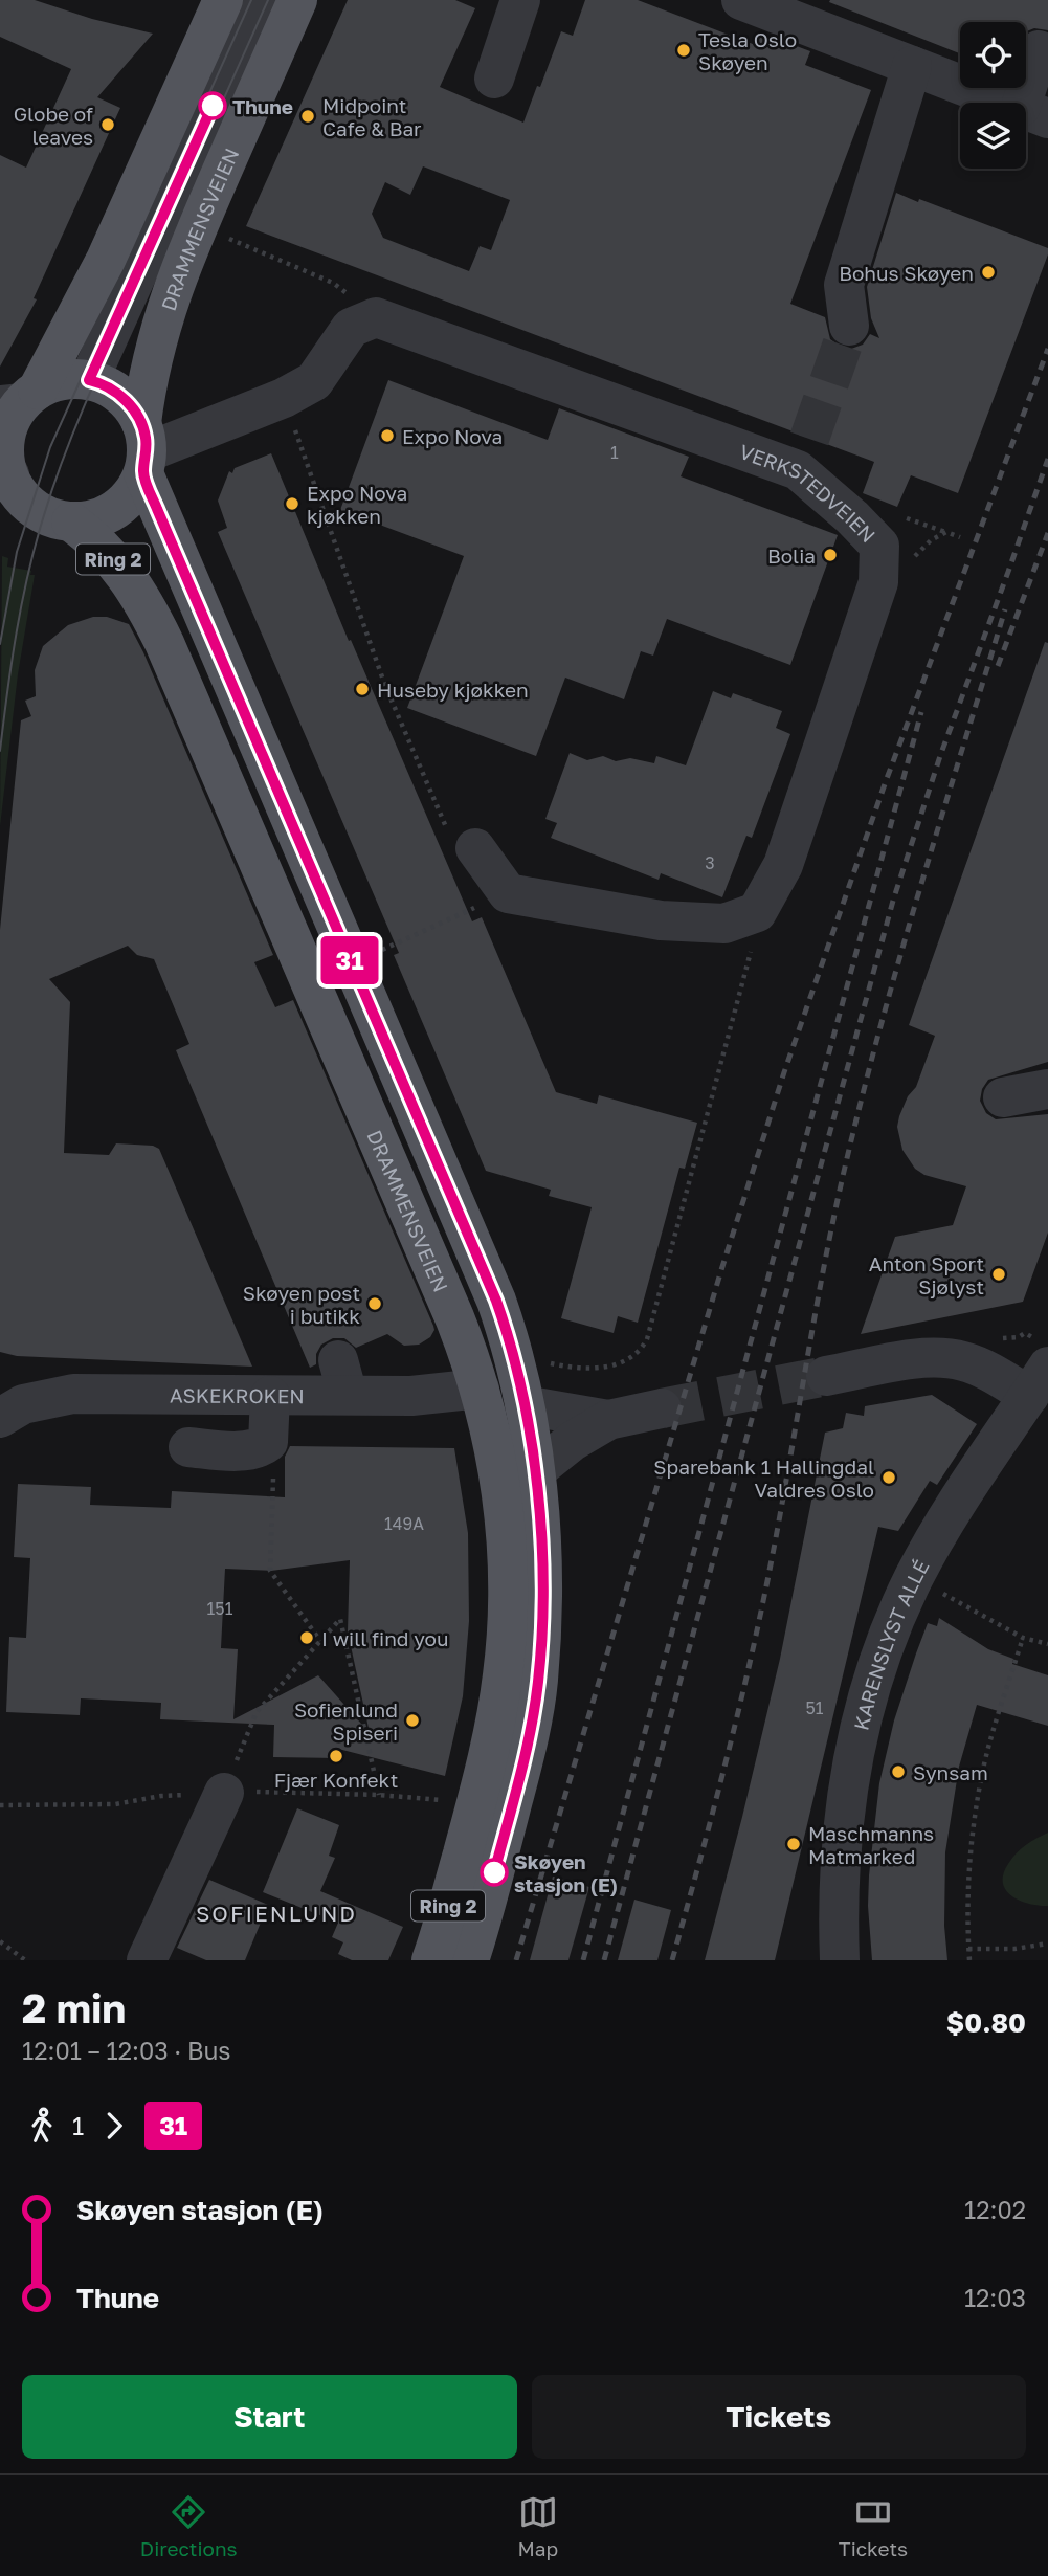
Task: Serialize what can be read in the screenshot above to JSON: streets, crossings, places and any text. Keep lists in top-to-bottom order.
{
  "streets": {
    "main road": ["DRAMMENSVEIEN", "Ring 2"],
    "street": ["VERKSTEDVEIEN", "ASKEKROKEN", "KARENSLYST ALLÉ"]
  },
  "crossings": [
    ["DRAMMENSVEIEN", "ASKEKROKEN"]
  ],
  "districts": ["SOFIENLUND"],
  "places": [
    "Tesla Oslo Skøyen",
    "Thune",
    "Midpoint Cafe & Bar",
    "Globe of leaves",
    "Bohus Skøyen",
    "Expo Nova",
    "Expo Nova kjøkken",
    "Bolia",
    "Huseby kjøkken",
    "Anton Sport Sjølyst",
    "Skøyen post i butikk",
    "Sparebank 1 Hallingdal Valdres Oslo",
    "I will find you",
    "Sofienlund Spiseri",
    "Fjær Konfekt",
    "Synsam",
    "Maschmanns Matmarked",
    "Skøyen stasjon (E)"
  ],
  "lines": ["bus line 31"],
  "house_numbers": [
    "1",
    "3",
    "149A",
    "151",
    "51"
  ],
  "page": {
    "on_map": "31",
    "heading": ["2 min", "12:01 – 12:03 · Bus", "$0.80"],
    "legs": ["1", "31"],
    "list": [
      {
        "name": "Skøyen stasjon (E)",
        "value": "12:02"
      },
      {
        "name": "Thune",
        "value": "12:03"
      }
    ],
    "buttons": ["Start", "Tickets"],
    "tabs": ["Directions", "Map", "Tickets"]
  }
}
